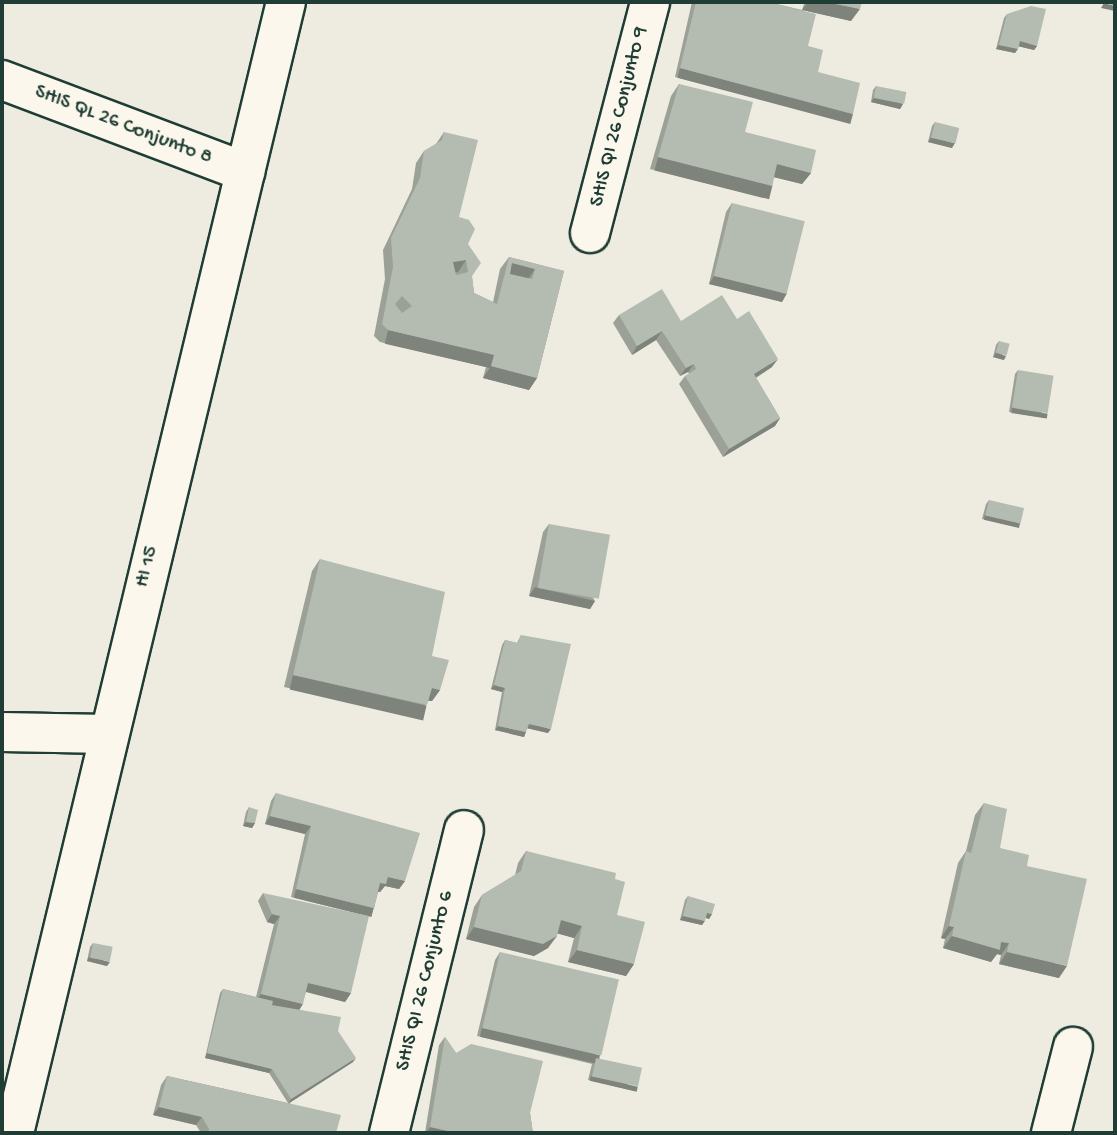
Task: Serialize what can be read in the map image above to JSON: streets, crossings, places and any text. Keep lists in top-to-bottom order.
{
  "streets": {
    "street": [
      "SHIS QI 26 Conjunto 9",
      "SHIS QL 26 Conjunto 8",
      "HI 15",
      "SHIS QI 26 Conjunto 6"
    ]
  },
  "crossings": [
    ["SHIS QL 26 Conjunto 8", "HI 15"]
  ]
}
